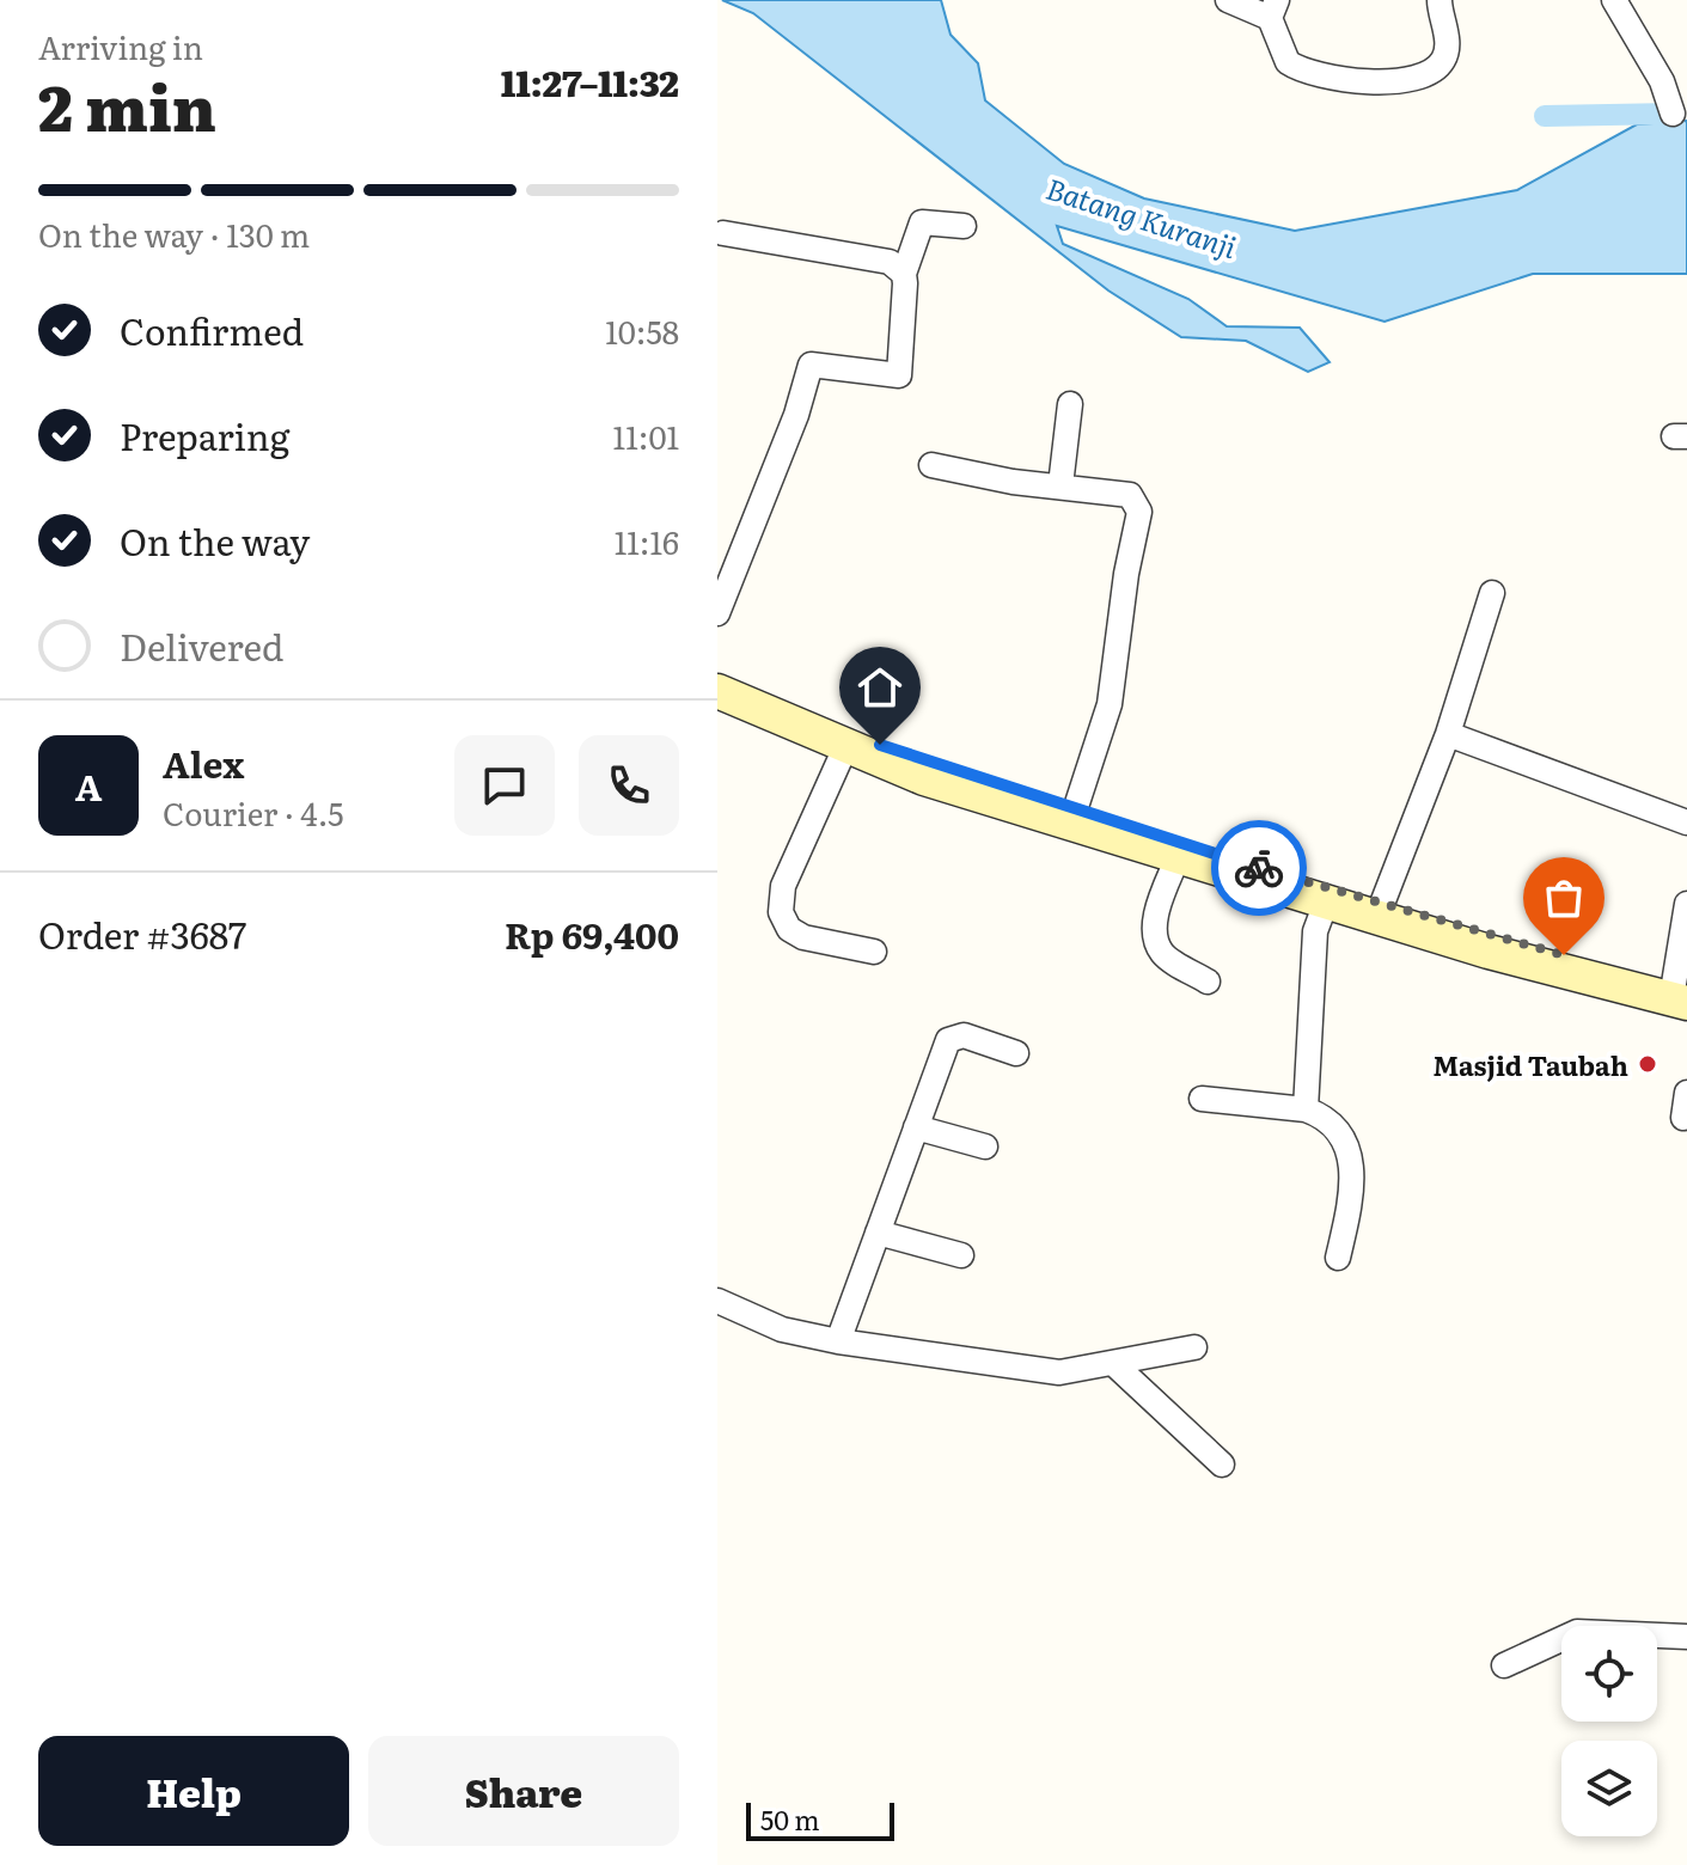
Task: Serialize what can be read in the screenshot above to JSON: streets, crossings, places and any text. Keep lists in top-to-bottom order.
{
  "water": ["Batang Kuranji"],
  "places": ["Masjid Taubah"],
  "scale_bar": "50 m",
  "page": {
    "heading": ["2 min", "Arriving in", "11:27–11:32"],
    "panel": [
      "Alex",
      "Courier · 4.5",
      "Order #3687",
      "Rp 69,400"
    ],
    "bar": "On the way · 130 m",
    "list": [
      ["Confirmed", "10:58"],
      ["Preparing", "11:01"],
      ["On the way", "11:16"],
      "Delivered"
    ],
    "round": "A",
    "buttons": ["Help", "Share"],
    "scale": "50 m"
  }
}
